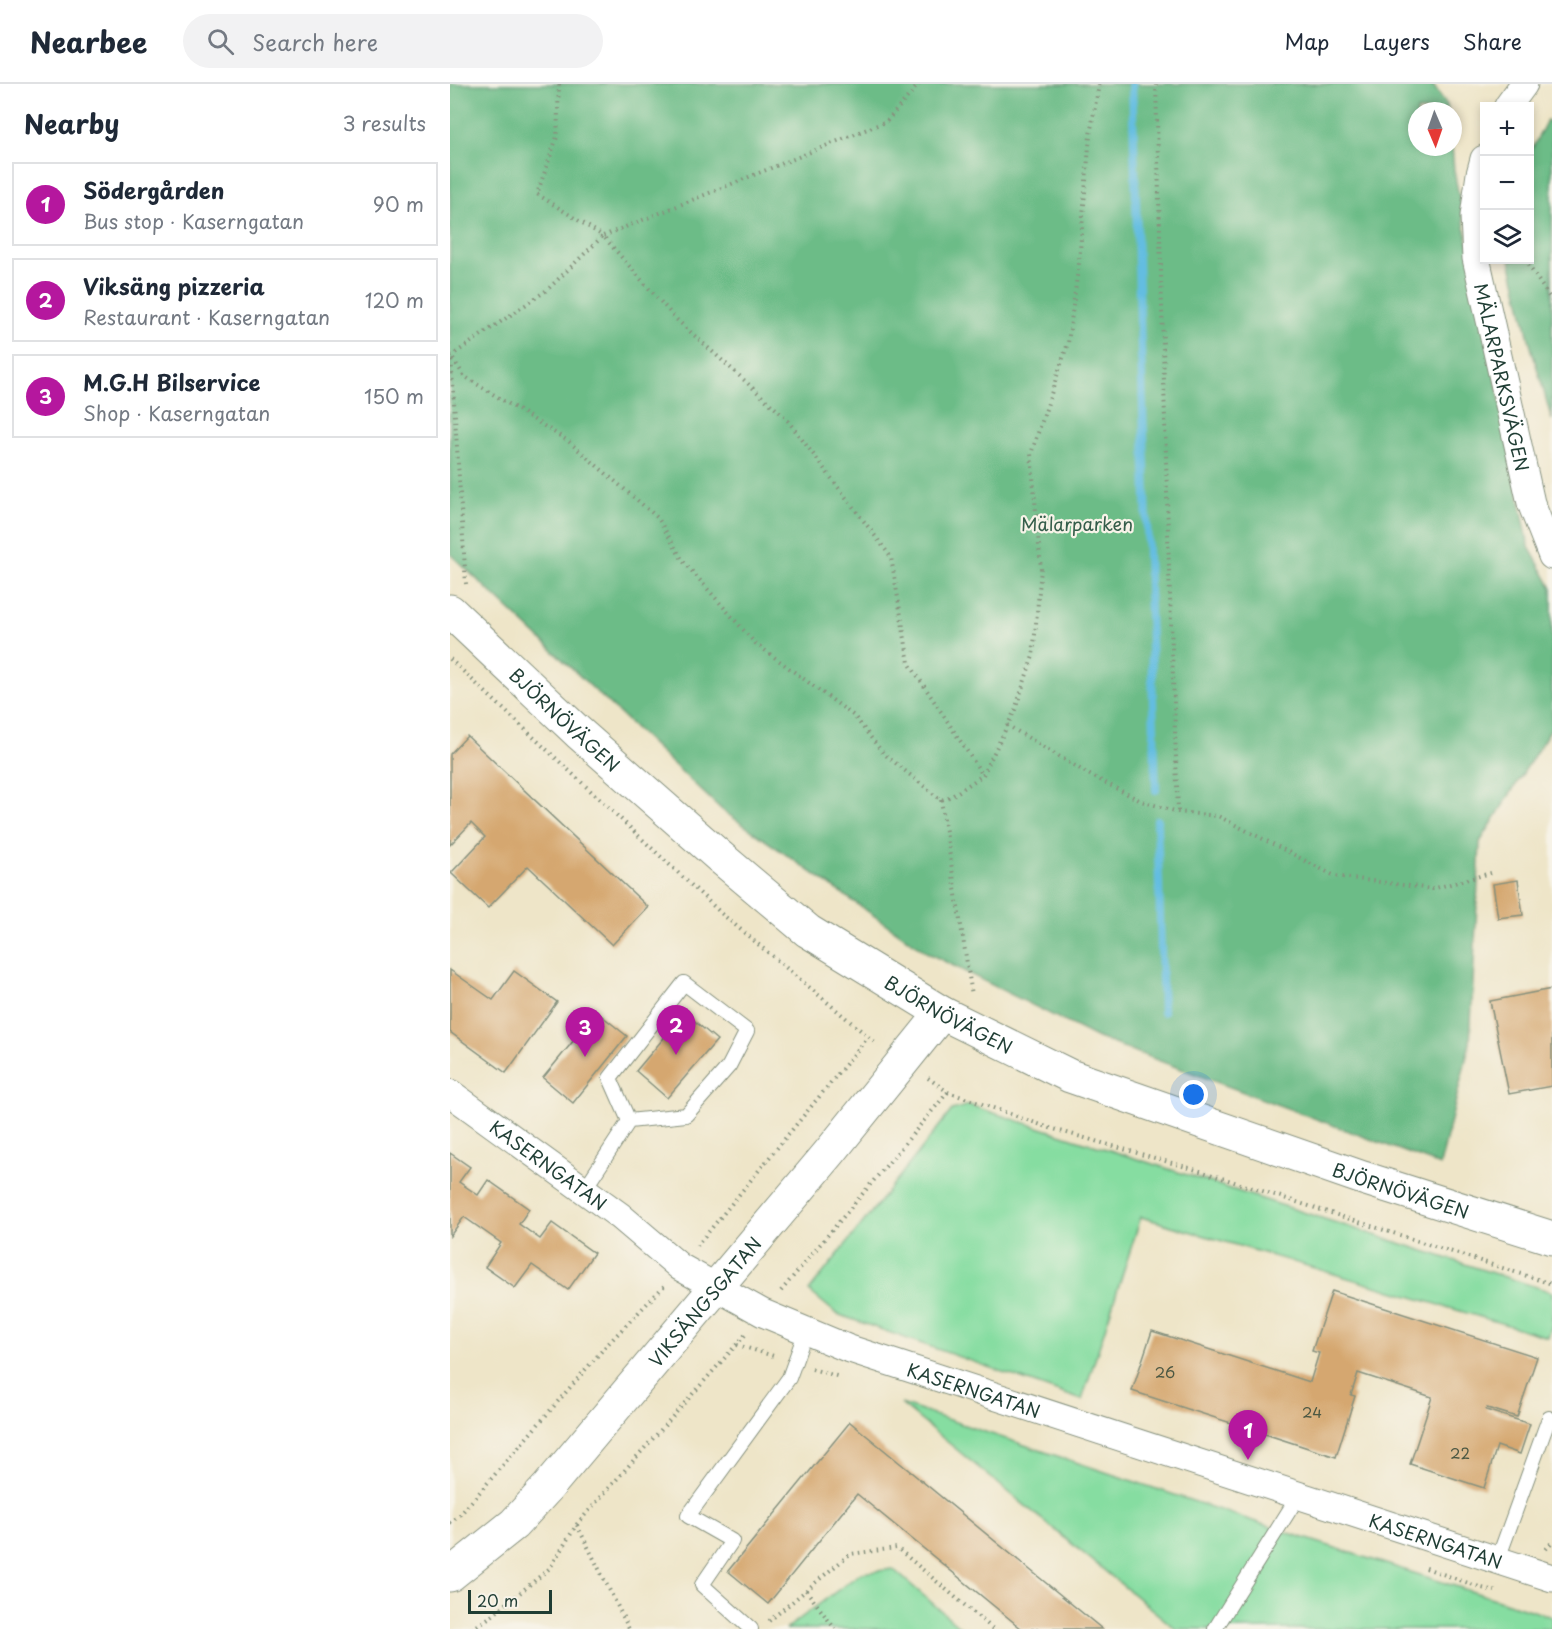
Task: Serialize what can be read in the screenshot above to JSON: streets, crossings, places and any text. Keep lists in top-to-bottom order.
{
  "streets": {
    "main road": ["BJÖRNÖVÄGEN", "VIKSÄNGSGATAN"],
    "street": ["MÄLARPARKSVÄGEN", "KASERNGATAN"]
  },
  "crossings": [
    ["BJÖRNÖVÄGEN", "VIKSÄNGSGATAN"],
    ["KASERNGATAN", "VIKSÄNGSGATAN"]
  ],
  "parks": ["Mälarparken"],
  "house_numbers": ["26", "24", "22"],
  "scale_bar": "20 m",
  "north": "bottom",
  "page": {
    "header": "Nearbee",
    "search": "Search here",
    "nav": ["Map", "Layers", "Share"],
    "heading": ["Nearby", "3 results"],
    "map_buttons": ["+", "−"],
    "list": [
      {
        "mark": "1",
        "name": "Södergården",
        "note": "Bus stop · Kaserngatan",
        "value": "90 m"
      },
      {
        "mark": "2",
        "name": "Viksäng pizzeria",
        "note": "Restaurant · Kaserngatan",
        "value": "120 m"
      },
      {
        "mark": "3",
        "name": "M.G.H Bilservice",
        "note": "Shop · Kaserngatan",
        "value": "150 m"
      }
    ],
    "pins": ["2", "3", "1"],
    "scale": "20 m"
  }
}
